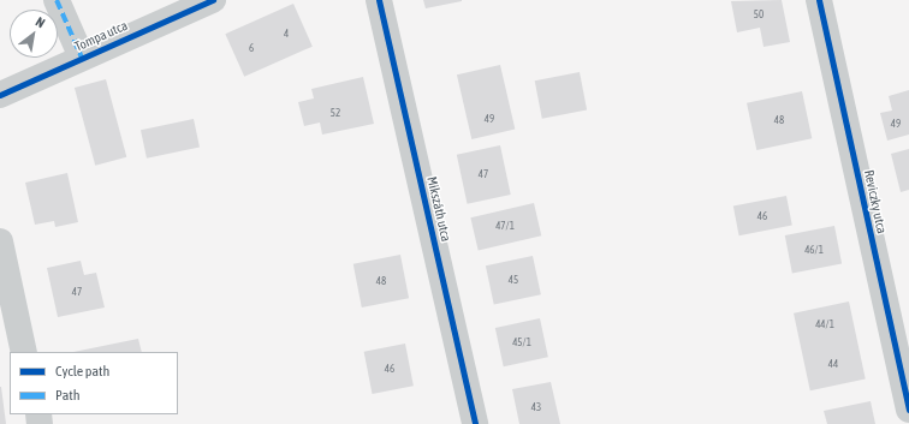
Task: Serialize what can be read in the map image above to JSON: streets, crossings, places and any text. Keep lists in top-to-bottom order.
{
  "streets": {
    "street": ["Tompa utca", "Reviczky utca", "Mikszáth utca"]
  },
  "house_numbers": [
    "50",
    "4",
    "6",
    "52",
    "49",
    "48",
    "49",
    "47",
    "46",
    "47/1",
    "46/1",
    "45",
    "48",
    "47",
    "44/1",
    "45/1",
    "44",
    "46",
    "43"
  ],
  "legend": ["Cycle path", "Path"],
  "north": "top right"
}
